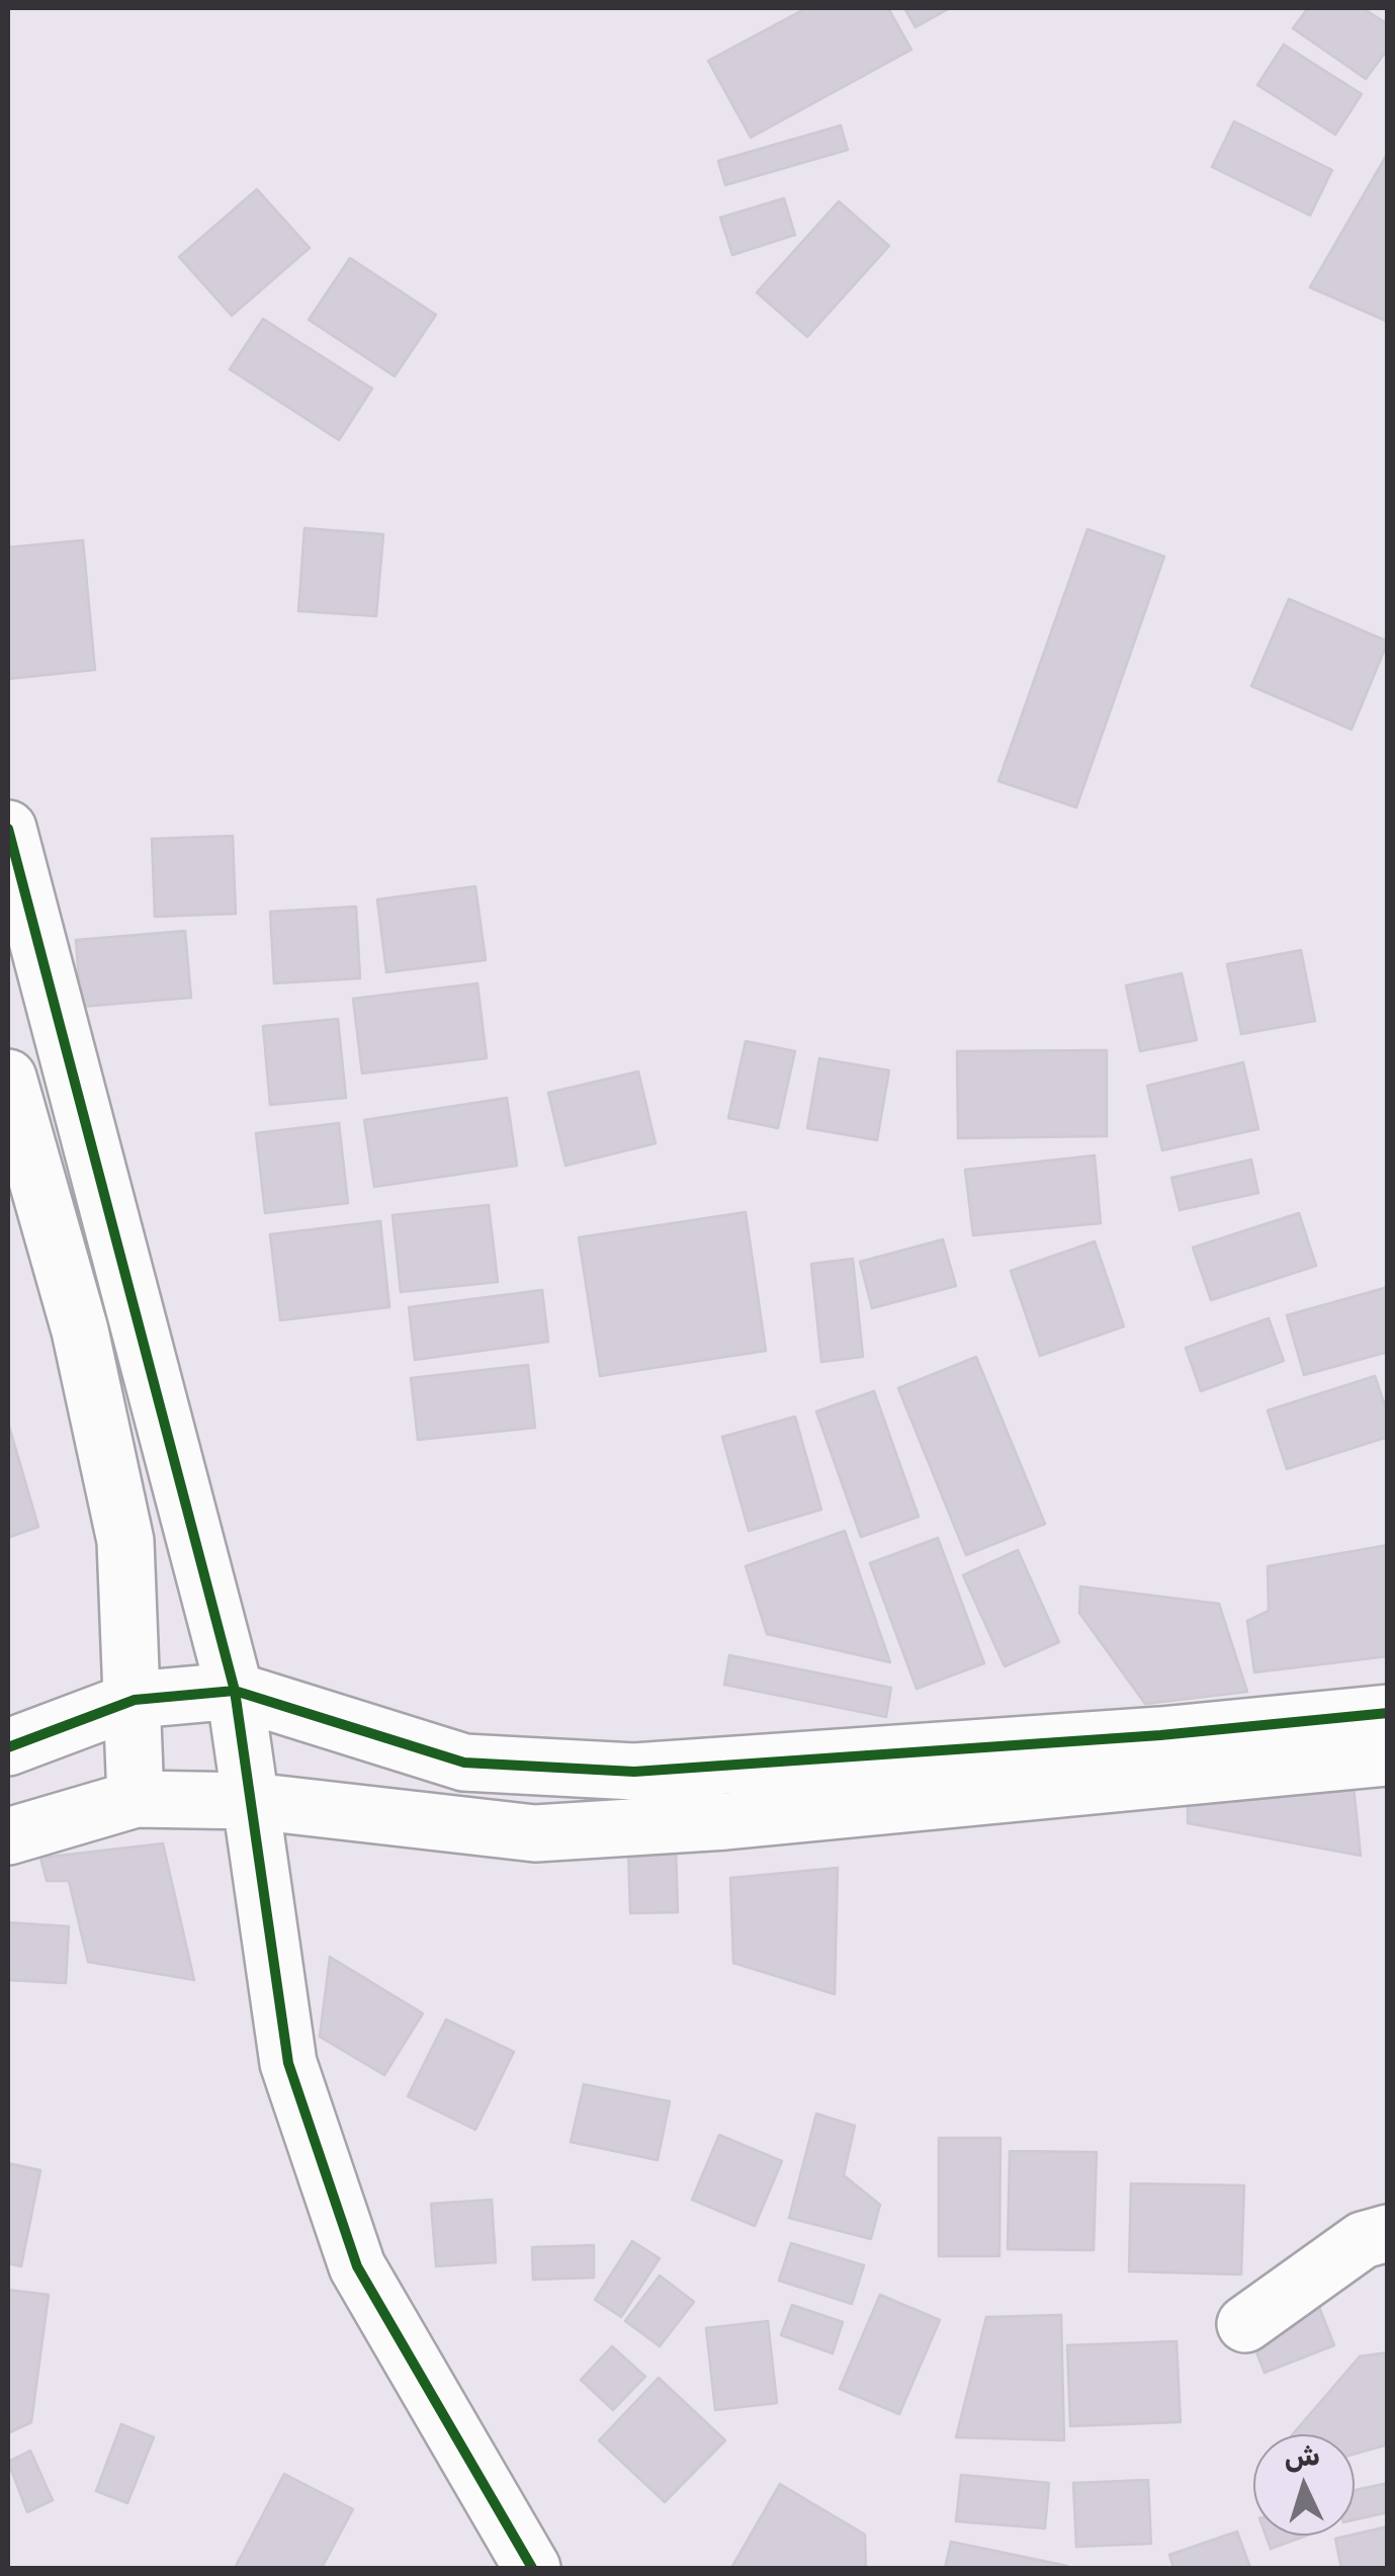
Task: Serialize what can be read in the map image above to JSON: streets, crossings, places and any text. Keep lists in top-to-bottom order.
{
  "north": "top"
}
